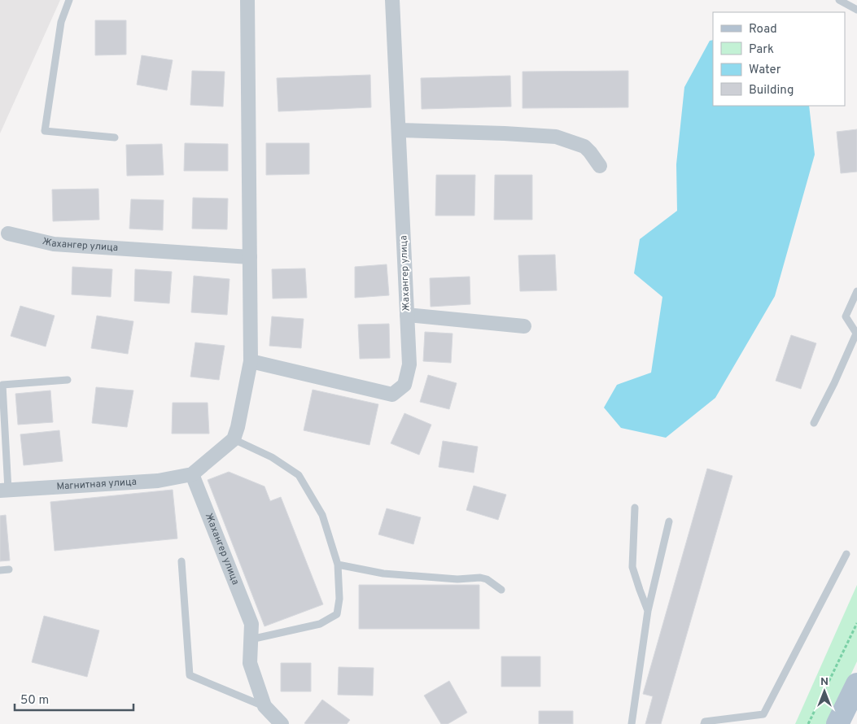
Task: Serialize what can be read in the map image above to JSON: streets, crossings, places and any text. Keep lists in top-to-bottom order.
{
  "streets": {
    "street": ["Жахангер улица", "Магнитная улица"]
  },
  "crossings": [
    ["Жахангер улица", "Магнитная улица"]
  ],
  "legend": [
    "Road",
    "Park",
    "Water",
    "Building"
  ],
  "scale_bar": "50 m",
  "north": "top"
}
